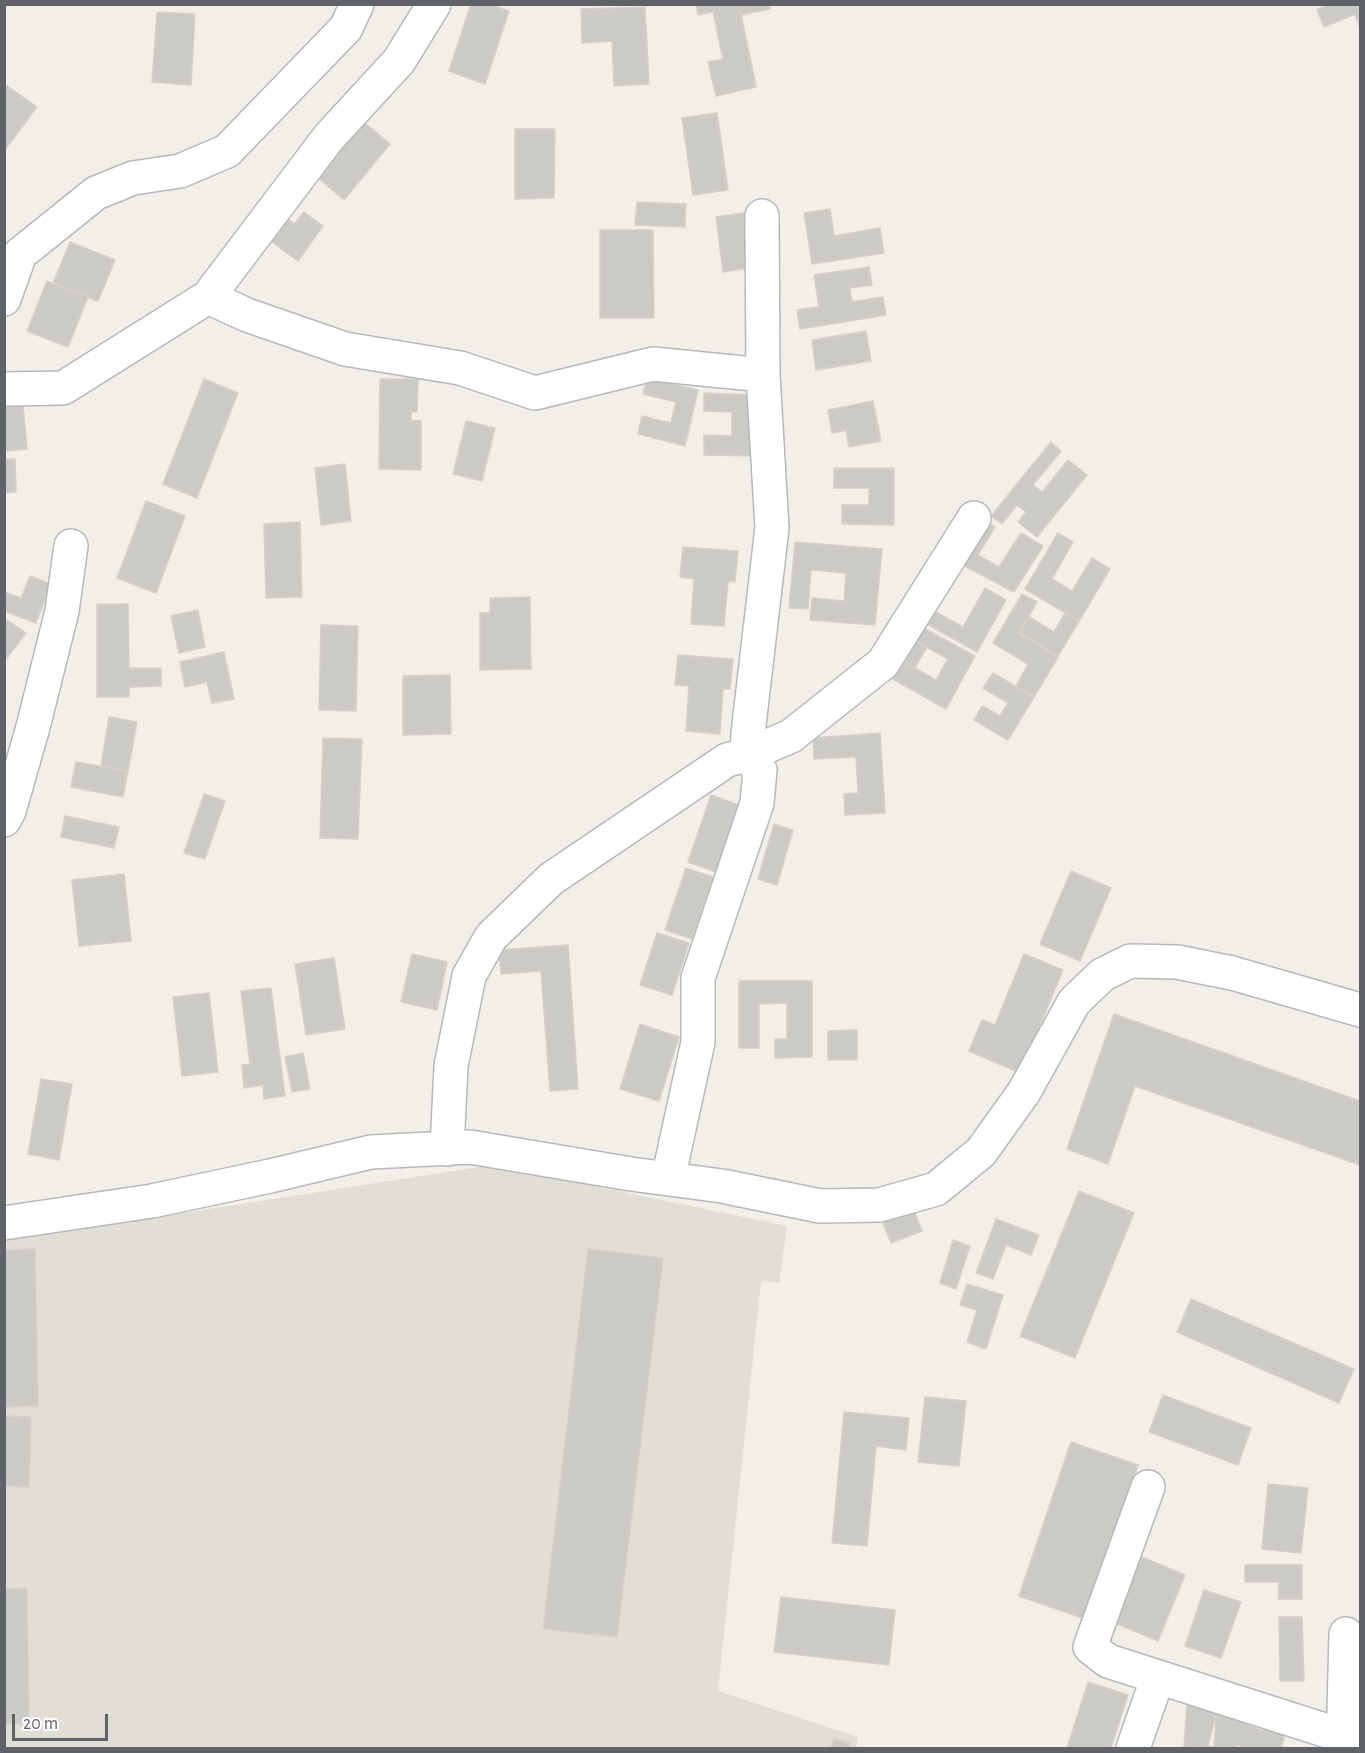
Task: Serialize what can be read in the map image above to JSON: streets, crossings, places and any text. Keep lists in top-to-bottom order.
{
  "scale_bar": "20 m"
}
